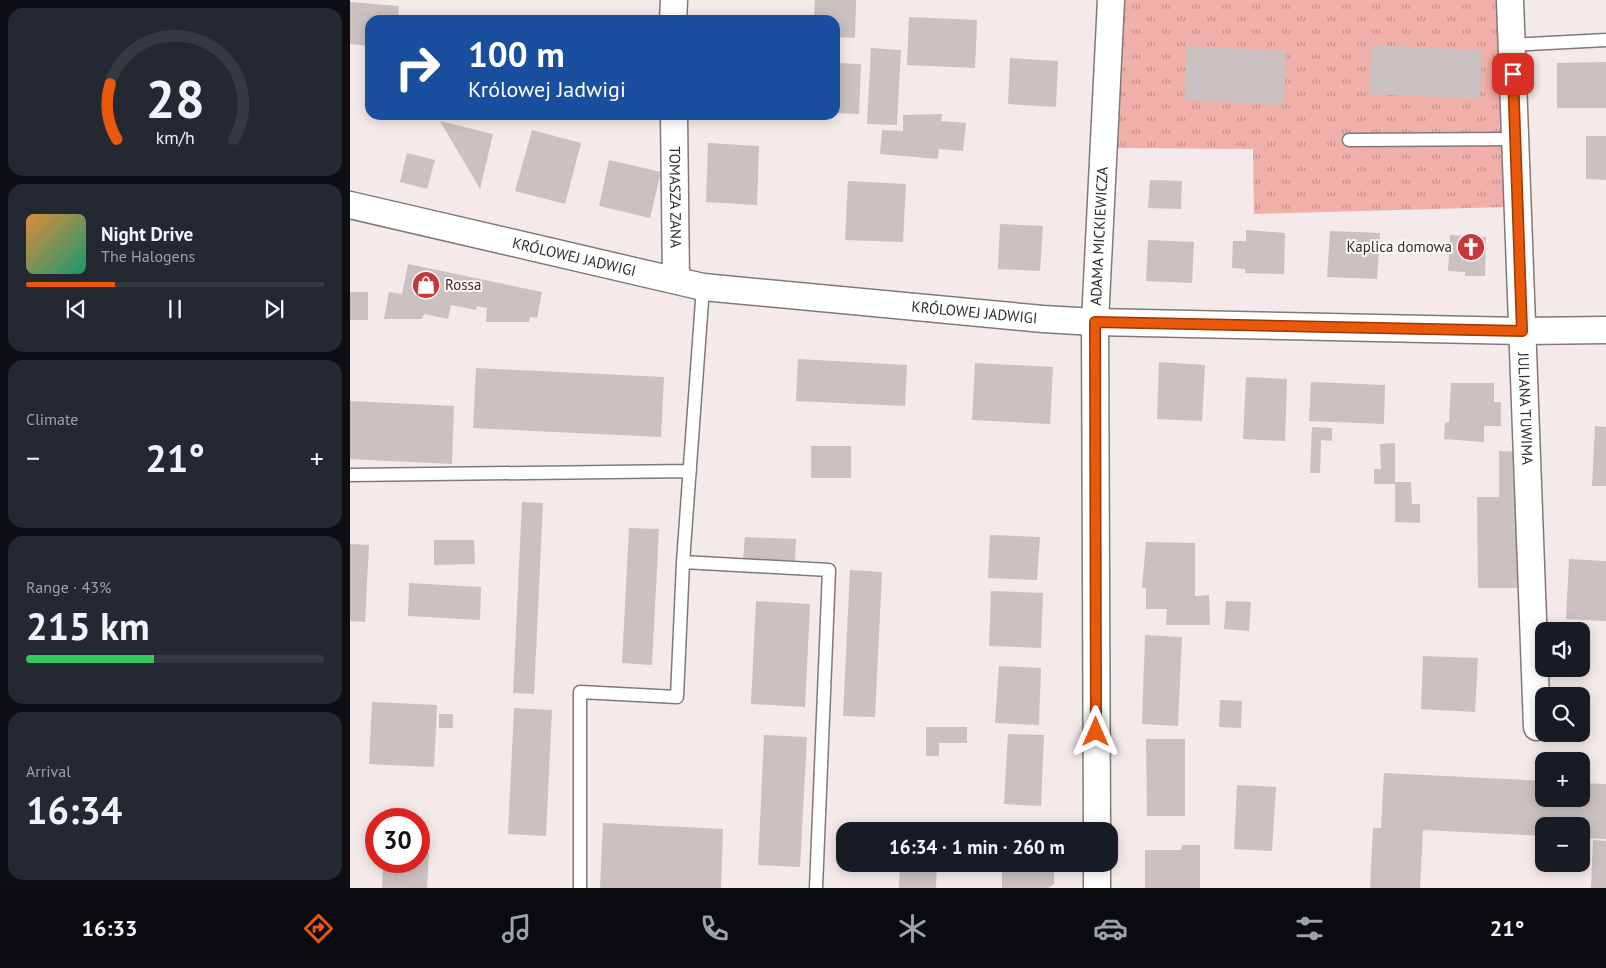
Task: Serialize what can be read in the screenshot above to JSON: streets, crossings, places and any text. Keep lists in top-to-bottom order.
{
  "streets": {
    "street": [
      "TOMASZA ZANA",
      "ADAMA MICKIEWICZA",
      "KRÓLOWEJ JADWIGI",
      "JULIANA TUWIMA"
    ]
  },
  "crossings": [
    ["TOMASZA ZANA", "KRÓLOWEJ JADWIGI"],
    ["ADAMA MICKIEWICZA", "KRÓLOWEJ JADWIGI"],
    ["KRÓLOWEJ JADWIGI", "JULIANA TUWIMA"]
  ],
  "places": {
    "church": ["Kaplica domowa"],
    "shop": ["Rossa"]
  },
  "page": {
    "turn": ["100 m", "Królowej Jadwigi"],
    "song": ["Night Drive", "The Halogens"],
    "tile": [
      "Climate",
      ["Range · 43%", "215 km"],
      ["Arrival", "16:34"]
    ],
    "heat": ["−", "21°", "+"],
    "map_buttons": ["+", "−"],
    "limit": "30",
    "trip": "16:34 · 1 min · 260 m",
    "tabs": ["16:33", "21°"],
    "gauge": ["28", "km/h"]
  }
}
